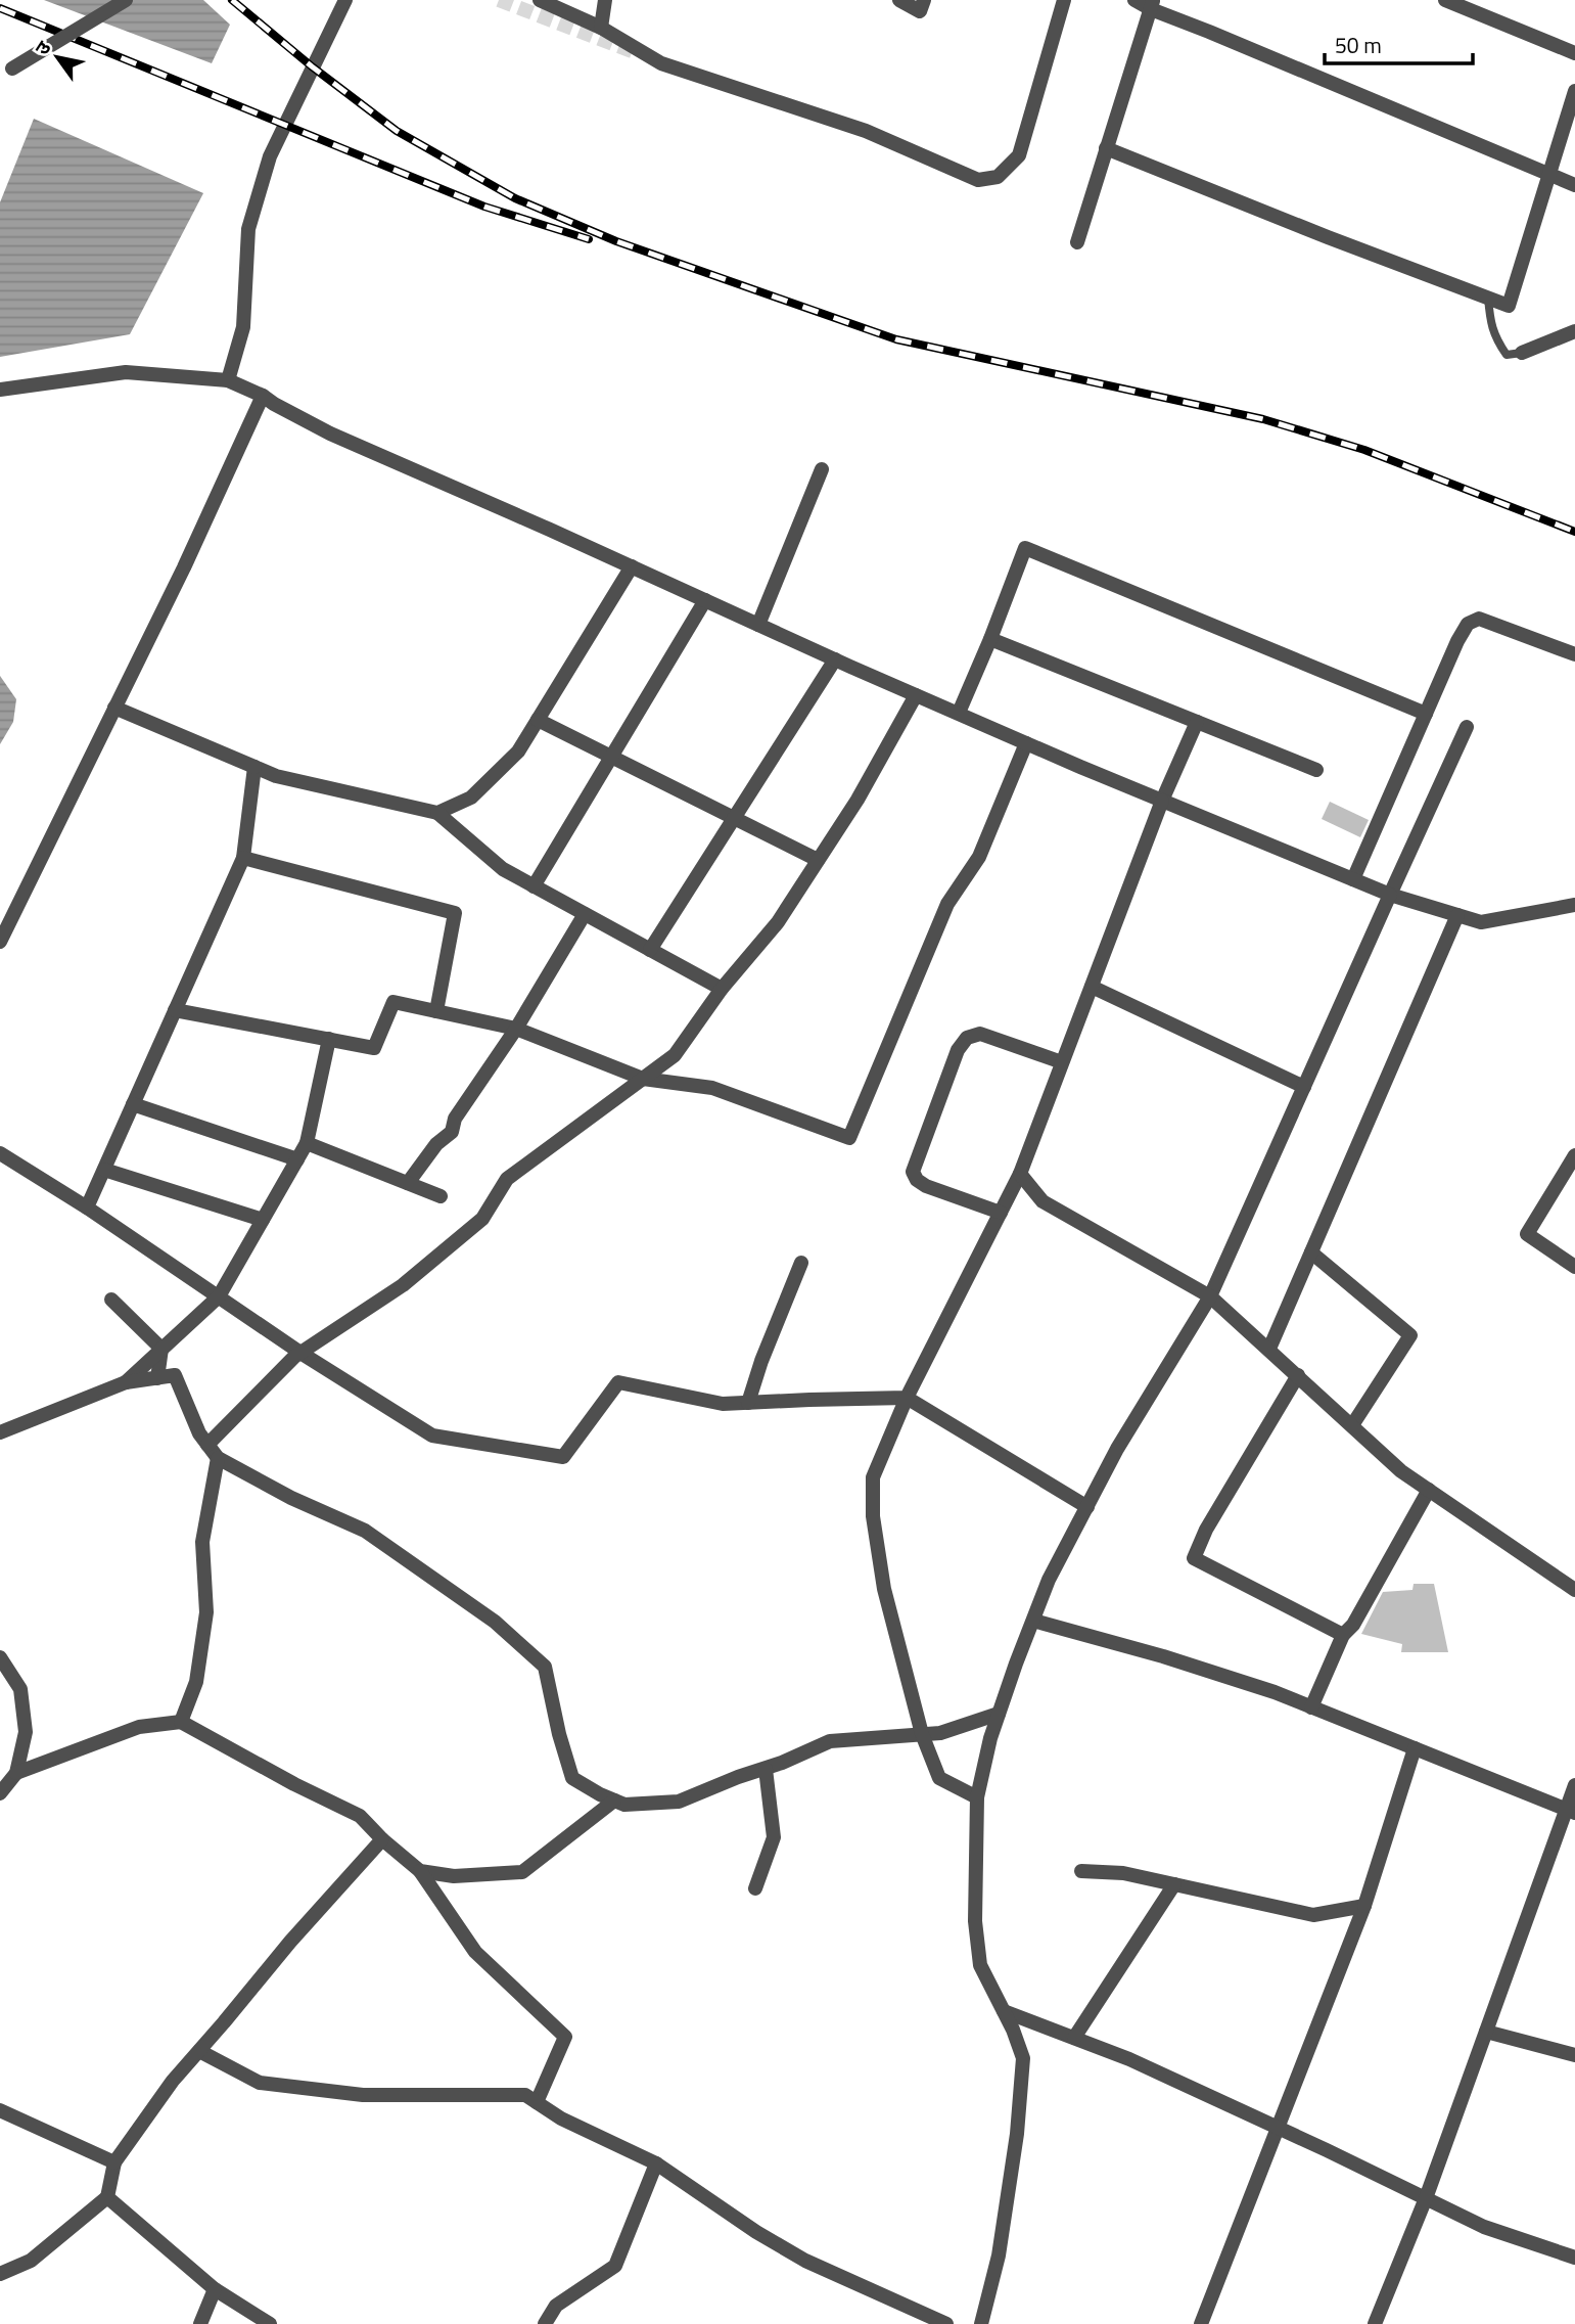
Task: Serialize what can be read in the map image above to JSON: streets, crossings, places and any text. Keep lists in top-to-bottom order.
{
  "scale_bar": "50 m",
  "north": "top left"
}
